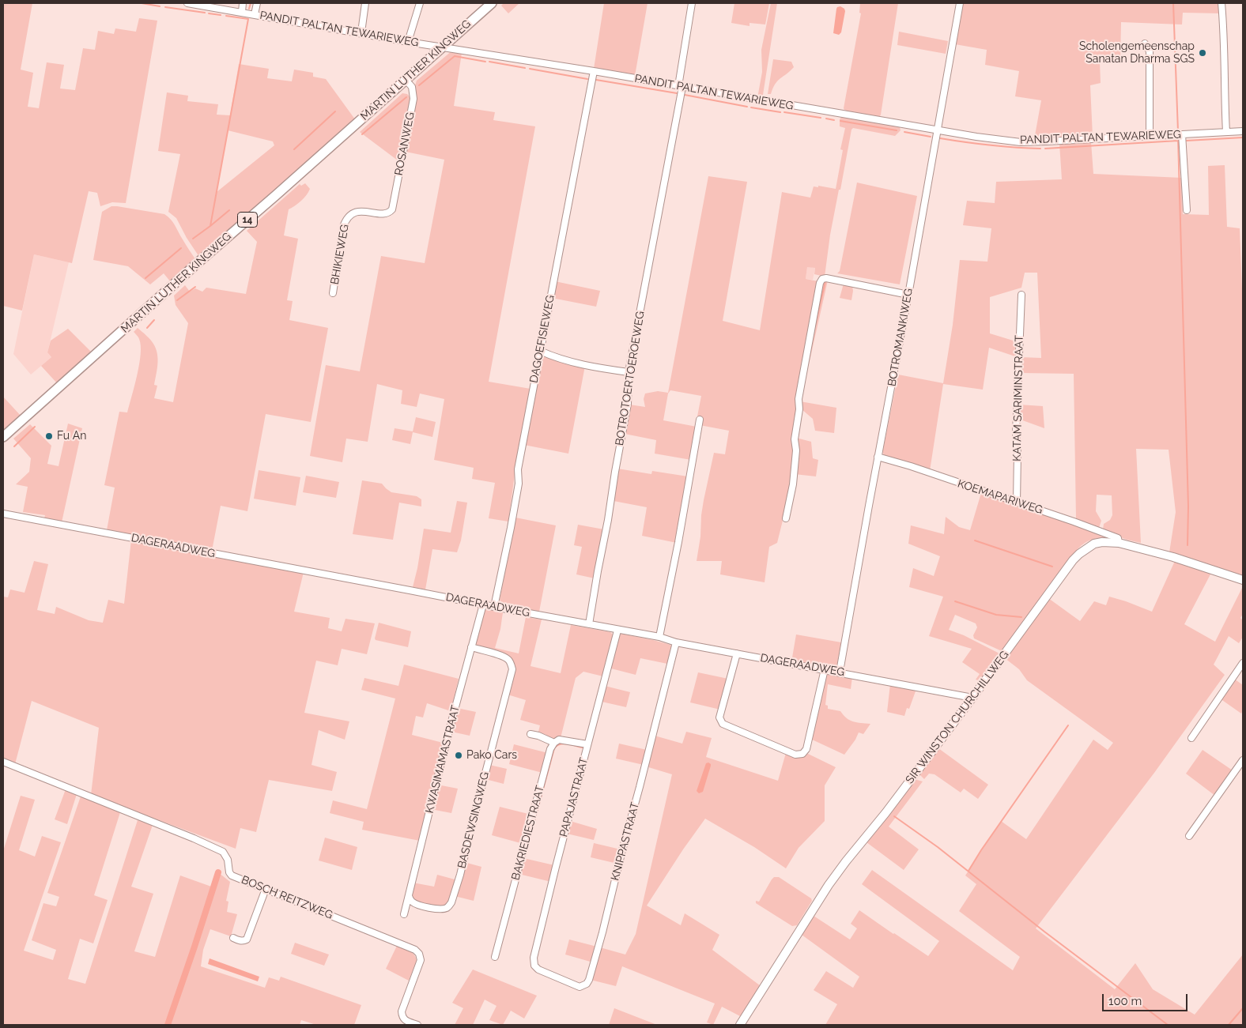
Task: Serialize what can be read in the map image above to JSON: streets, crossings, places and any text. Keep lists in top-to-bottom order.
{
  "streets": {
    "main road": ["MARTIN LUTHER KINGWEG", "14"],
    "street": [
      "PANDIT PALTAN TEWARIEWEG",
      "ROSANWEG",
      "BHIKIEWEG",
      "BOTROMANKIWEG",
      "DAGOEFISIEWEG",
      "BOTROTOERTOEROEWEG",
      "KATAM SARIMINSTRAAT",
      "KOEMAPARIWEG",
      "DAGERAADWEG",
      "SIR WINSTON CHURCHILLWEG",
      "KWASIMAMASTRAAT",
      "PAPAJASTRAAT",
      "BASDEWSINGWEG",
      "BAKRIEDIESTRAAT",
      "KNIPPASTRAAT",
      "BOSCH REITZWEG"
    ]
  },
  "crossings": [
    ["PANDIT PALTAN TEWARIEWEG", "MARTIN LUTHER KINGWEG"],
    ["PANDIT PALTAN TEWARIEWEG", "BOTROMANKIWEG"],
    ["PANDIT PALTAN TEWARIEWEG", "DAGOEFISIEWEG"],
    ["PANDIT PALTAN TEWARIEWEG", "BOTROTOERTOEROEWEG"],
    ["MARTIN LUTHER KINGWEG", "ROSANWEG"],
    ["ROSANWEG", "BHIKIEWEG"],
    ["BOTROMANKIWEG", "KOEMAPARIWEG"],
    ["BOTROMANKIWEG", "DAGERAADWEG"],
    ["DAGOEFISIEWEG", "DAGERAADWEG"],
    ["BOTROTOERTOEROEWEG", "DAGERAADWEG"],
    ["KATAM SARIMINSTRAAT", "KOEMAPARIWEG"],
    ["KOEMAPARIWEG", "SIR WINSTON CHURCHILLWEG"],
    ["DAGERAADWEG", "SIR WINSTON CHURCHILLWEG"],
    ["DAGERAADWEG", "KWASIMAMASTRAAT"],
    ["DAGERAADWEG", "PAPAJASTRAAT"],
    ["DAGERAADWEG", "KNIPPASTRAAT"],
    ["KWASIMAMASTRAAT", "BASDEWSINGWEG"],
    ["PAPAJASTRAAT", "KNIPPASTRAAT"]
  ],
  "places": ["Scholengemeenschap Sanatan Dharma SGS", "Fu An", "Pako Cars"],
  "scale_bar": "100 m"
}
